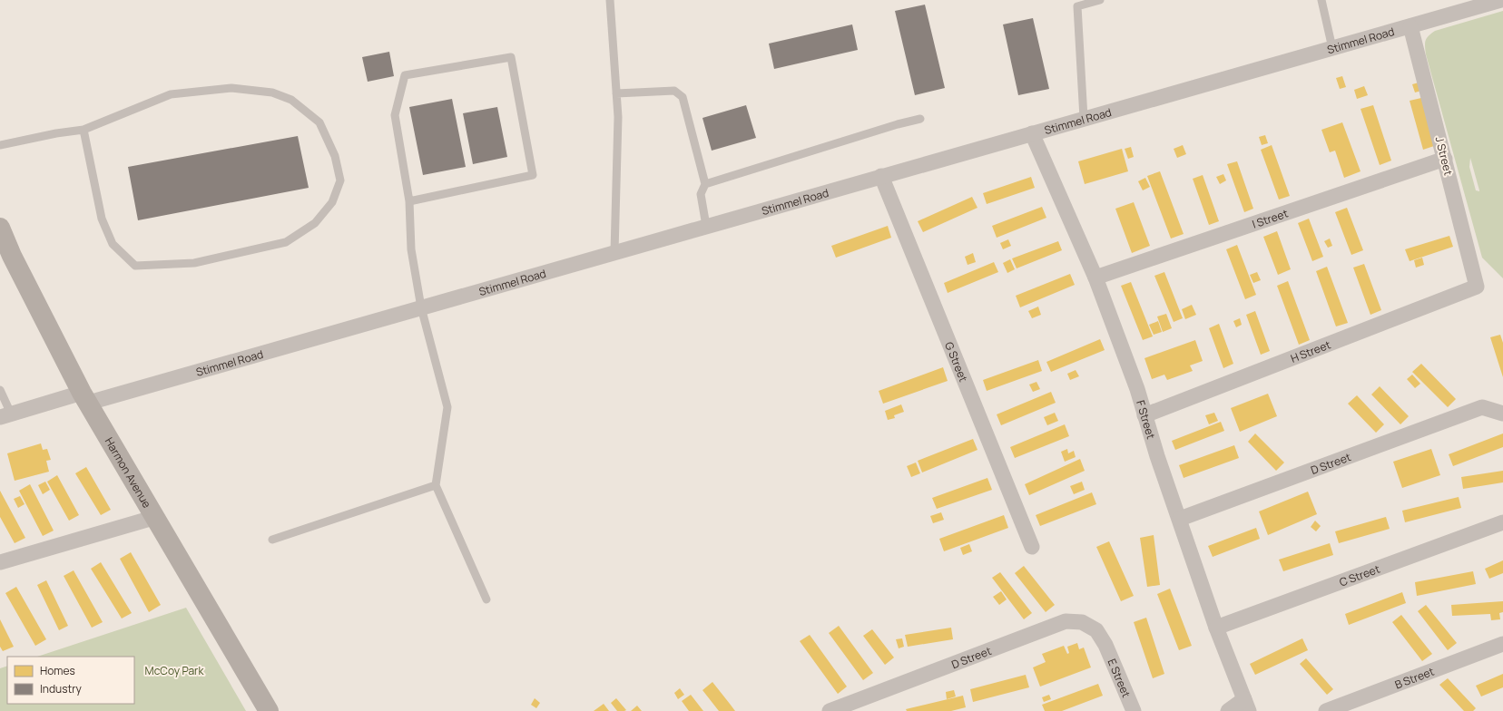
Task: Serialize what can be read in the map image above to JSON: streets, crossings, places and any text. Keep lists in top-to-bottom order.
{
  "streets": {
    "main road": ["Harmon Avenue"],
    "street": [
      "Stimmel Road",
      "J Street",
      "I Street",
      "H Street",
      "G Street",
      "F Street",
      "D Street",
      "C Street",
      "E Street",
      "B Street"
    ]
  },
  "crossings": [
    ["Stimmel Road", "J Street"],
    ["Stimmel Road", "G Street"],
    ["Stimmel Road", "F Street"],
    ["Stimmel Road", "Harmon Avenue"],
    ["J Street", "I Street"],
    ["J Street", "H Street"],
    ["I Street", "F Street"],
    ["H Street", "F Street"],
    ["F Street", "D Street"],
    ["F Street", "C Street"],
    ["D Street", "E Street"]
  ],
  "parks": ["McCoy Park"],
  "legend": ["Homes", "Industry"]
}
